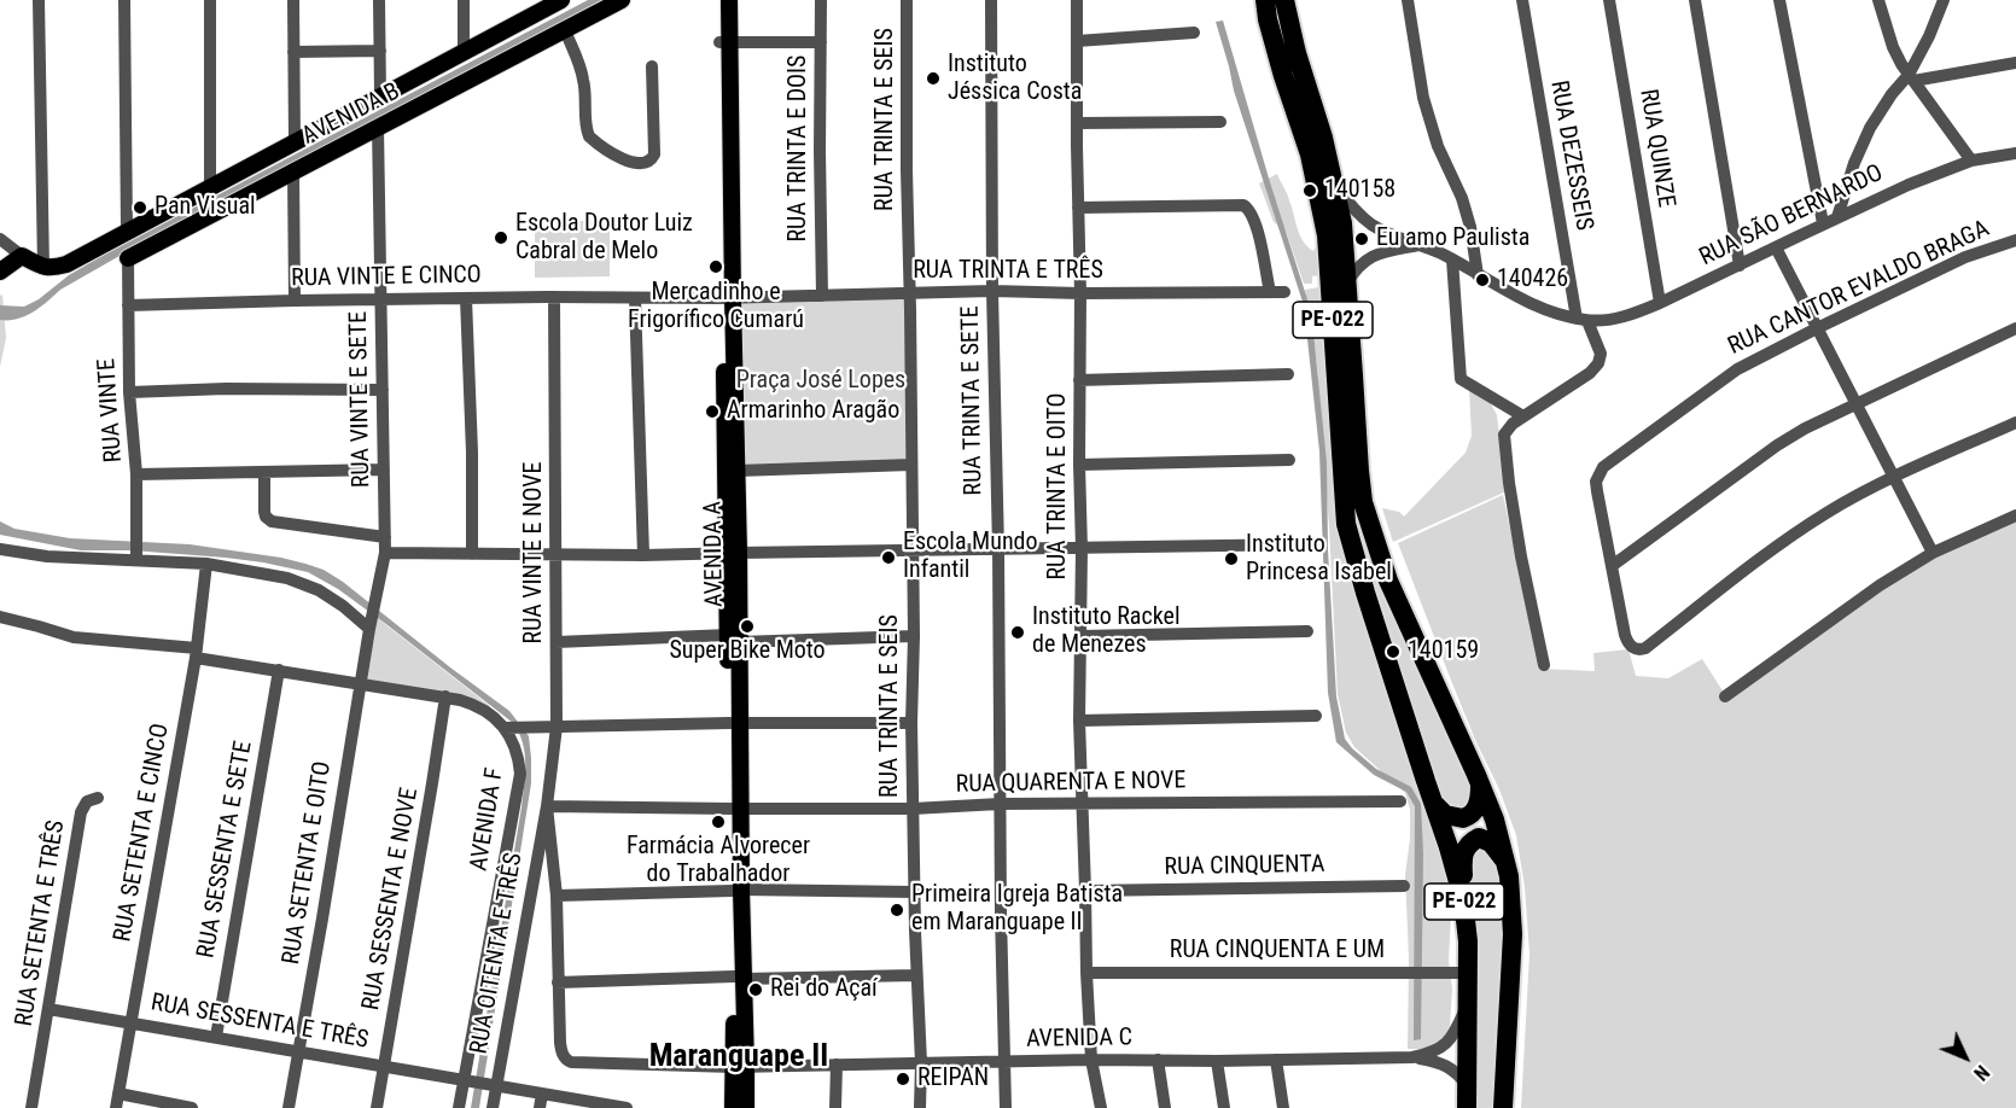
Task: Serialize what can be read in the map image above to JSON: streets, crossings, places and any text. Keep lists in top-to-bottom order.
{
  "streets": {
    "highway": ["PE-022"],
    "main road": ["AVENIDA B", "AVENIDA A"],
    "street": [
      "RUA TRINTA E SEIS",
      "RUA TRINTA E DOIS",
      "RUA QUINZE",
      "RUA DEZESSEIS",
      "RUA SÃO BERNARDO",
      "RUA TRINTA E TRÊS",
      "RUA VINTE E CINCO",
      "RUA CANTOR EVALDO BRAGA",
      "RUA VINTE E SETE",
      "RUA TRINTA E SETE",
      "RUA VINTE",
      "RUA TRINTA E OITO",
      "RUA VINTE E NOVE",
      "RUA QUARENTA E NOVE",
      "AVENIDA F",
      "RUA SETENTA E CINCO",
      "RUA SESSENTA E SETE",
      "RUA SETENTA E OITO",
      "RUA CINQUENTA",
      "RUA SESSENTA E NOVE",
      "RUA SETENTA E TRÊS",
      "RUA CINQUENTA E UM",
      "RUA OITENTA E TRÊS",
      "RUA SESSENTA E TRÊS",
      "AVENIDA C"
    ]
  },
  "crossings": [
    ["AVENIDA B", "RUA VINTE E SETE"],
    ["AVENIDA B", "RUA VINTE"],
    ["RUA TRINTA E SEIS", "RUA TRINTA E TRÊS"],
    ["RUA TRINTA E SEIS", "RUA QUARENTA E NOVE"],
    ["RUA TRINTA E SEIS", "AVENIDA C"],
    ["RUA TRINTA E DOIS", "RUA TRINTA E TRÊS"],
    ["RUA QUINZE", "RUA SÃO BERNARDO"],
    ["RUA DEZESSEIS", "RUA SÃO BERNARDO"],
    ["RUA TRINTA E TRÊS", "RUA VINTE E CINCO"],
    ["RUA TRINTA E TRÊS", "RUA TRINTA E SETE"],
    ["RUA TRINTA E TRÊS", "RUA TRINTA E OITO"],
    ["RUA TRINTA E TRÊS", "AVENIDA A"],
    ["RUA VINTE E CINCO", "RUA VINTE E SETE"],
    ["RUA VINTE E CINCO", "RUA VINTE"],
    ["RUA VINTE E CINCO", "RUA VINTE E NOVE"],
    ["RUA VINTE E CINCO", "AVENIDA A"],
    ["PE-022", "RUA CINQUENTA E UM"],
    ["RUA VINTE E SETE", "RUA SETENTA E OITO"],
    ["RUA TRINTA E SETE", "RUA QUARENTA E NOVE"],
    ["RUA TRINTA E SETE", "AVENIDA C"],
    ["RUA TRINTA E OITO", "RUA QUARENTA E NOVE"],
    ["RUA TRINTA E OITO", "RUA CINQUENTA"],
    ["RUA TRINTA E OITO", "RUA CINQUENTA E UM"],
    ["RUA TRINTA E OITO", "AVENIDA C"],
    ["RUA VINTE E NOVE", "RUA QUARENTA E NOVE"],
    ["RUA VINTE E NOVE", "RUA OITENTA E TRÊS"],
    ["AVENIDA A", "RUA QUARENTA E NOVE"],
    ["AVENIDA A", "AVENIDA C"],
    ["RUA QUARENTA E NOVE", "RUA OITENTA E TRÊS"],
    ["AVENIDA F", "RUA SETENTA E CINCO"],
    ["AVENIDA F", "RUA SESSENTA E SETE"],
    ["AVENIDA F", "RUA SETENTA E OITO"],
    ["AVENIDA F", "RUA SESSENTA E NOVE"],
    ["AVENIDA F", "RUA SESSENTA E TRÊS"],
    ["RUA SETENTA E CINCO", "RUA SESSENTA E TRÊS"],
    ["RUA SESSENTA E SETE", "RUA SESSENTA E TRÊS"],
    ["RUA SETENTA E OITO", "RUA SESSENTA E TRÊS"],
    ["RUA SESSENTA E NOVE", "RUA SESSENTA E TRÊS"],
    ["RUA SETENTA E TRÊS", "RUA SESSENTA E TRÊS"],
    ["RUA OITENTA E TRÊS", "RUA SESSENTA E TRÊS"]
  ],
  "districts": ["Maranguape II"],
  "parks": ["Praça José Lopes"],
  "places": [
    "Instituto Jéssica Costa",
    "140158",
    "Pan Visual",
    "Escola Doutor Luiz Cabral de Melo",
    "Eu amo Paulista",
    "Mercadinho e Frigorífico Cumarú",
    "140426",
    "Armarinho Aragão",
    "Escola Mundo Infantil",
    "Instituto Princesa Isabel",
    "Super Bike Moto",
    "Instituto Rackel de Menezes",
    "140159",
    "Farmácia Alvorecer do Trabalhador",
    "Primeira Igreja Batista em Maranguape II",
    "Rei do Açaí",
    "REIPAN"
  ],
  "north": "bottom right"
}
